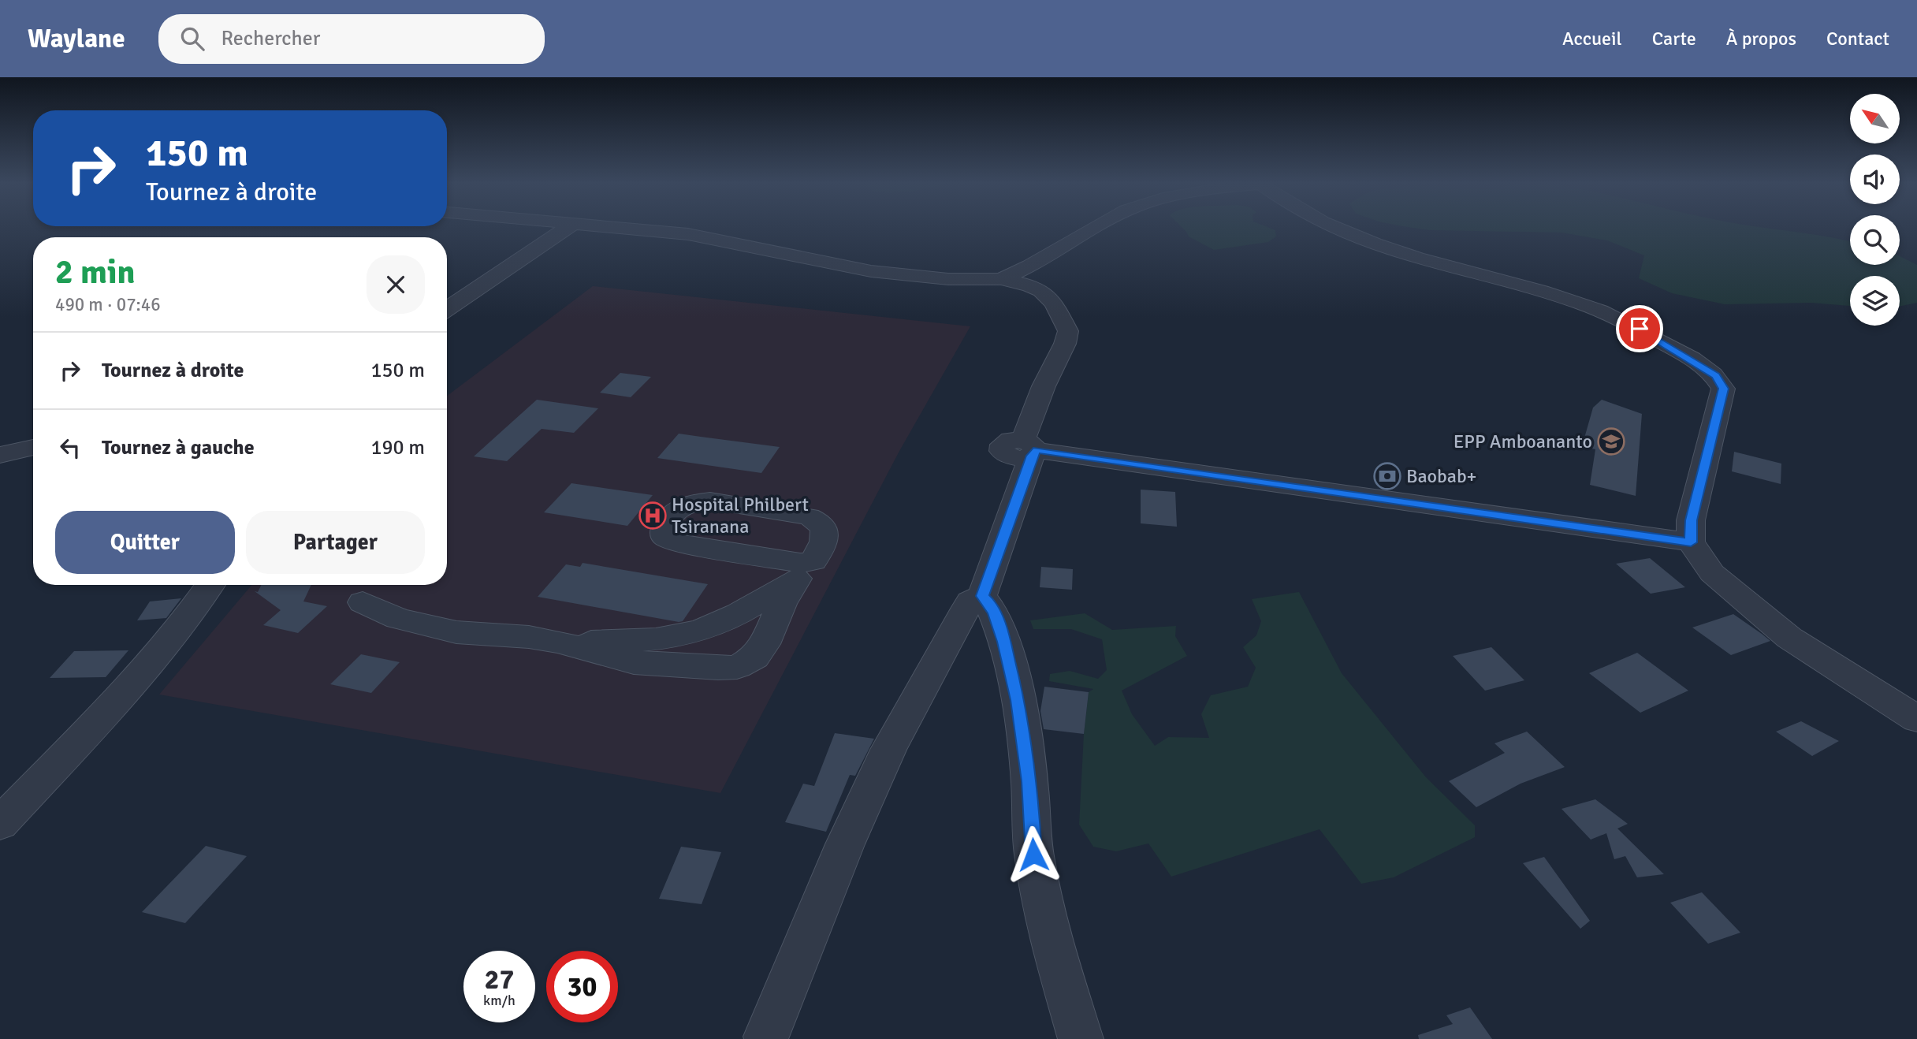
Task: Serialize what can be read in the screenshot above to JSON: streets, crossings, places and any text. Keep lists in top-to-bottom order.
{
  "places": {
    "school or university": ["EPP Amboananto"],
    "bank": ["Baobab+"],
    "hospital": ["Hospital Philbert Tsiranana"]
  },
  "north": "top left",
  "page": {
    "header": "Waylane",
    "search": "Rechercher",
    "nav": [
      "Accueil",
      "Carte",
      "À propos",
      "Contact"
    ],
    "turn": ["150 m", "Tournez à droite"],
    "heading": ["2 min", "490 m · 07:46"],
    "list": [
      {
        "name": "Tournez à droite",
        "value": "150 m"
      },
      {
        "name": "Tournez à gauche",
        "value": "190 m"
      }
    ],
    "buttons": ["Quitter", "Partager"],
    "speed": "27 km/h",
    "limit": "30"
  }
}
